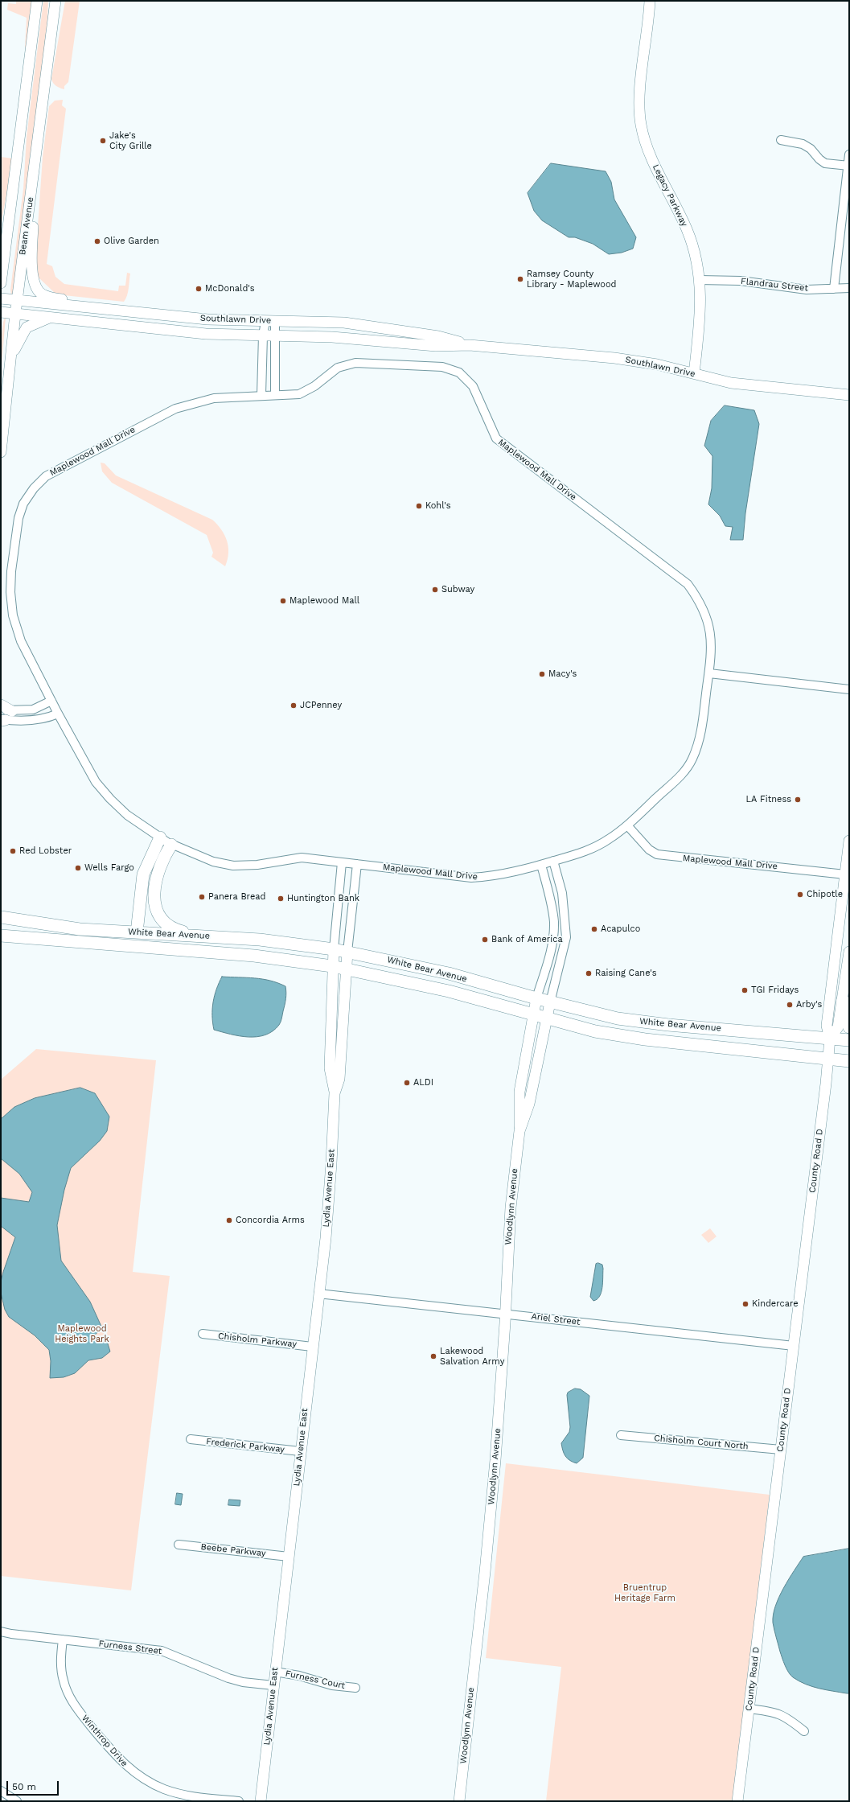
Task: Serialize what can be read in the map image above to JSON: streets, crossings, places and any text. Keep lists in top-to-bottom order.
{
  "streets": {
    "main road": ["White Bear Avenue"],
    "street": [
      "Legacy Parkway",
      "Beam Avenue",
      "Flandrau Street",
      "Southlawn Drive",
      "Maplewood Mall Drive",
      "County Road D",
      "Lydia Avenue East",
      "Woodlynn Avenue",
      "Ariel Street",
      "Chisholm Parkway",
      "Chisholm Court North",
      "Frederick Parkway",
      "Beebe Parkway",
      "Furness Street",
      "Furness Court",
      "Winthrop Drive"
    ]
  },
  "crossings": [
    ["Legacy Parkway", "Flandrau Street"],
    ["Legacy Parkway", "Southlawn Drive"],
    ["Beam Avenue", "Southlawn Drive"],
    ["Maplewood Mall Drive", "County Road D"],
    ["White Bear Avenue", "County Road D"],
    ["White Bear Avenue", "Lydia Avenue East"],
    ["White Bear Avenue", "Woodlynn Avenue"],
    ["County Road D", "Ariel Street"],
    ["County Road D", "Chisholm Court North"],
    ["Lydia Avenue East", "Ariel Street"],
    ["Lydia Avenue East", "Chisholm Parkway"],
    ["Lydia Avenue East", "Frederick Parkway"],
    ["Lydia Avenue East", "Beebe Parkway"],
    ["Lydia Avenue East", "Furness Street"],
    ["Lydia Avenue East", "Furness Court"],
    ["Woodlynn Avenue", "Ariel Street"],
    ["Furness Street", "Winthrop Drive"]
  ],
  "parks": ["Maplewood Heights Park", "Bruentrup Heritage Farm"],
  "places": [
    "Jake's City Grille",
    "Olive Garden",
    "Ramsey County Library - Maplewood",
    "McDonald's",
    "Kohl's",
    "Subway",
    "Maplewood Mall",
    "Macy's",
    "JCPenney",
    "LA Fitness",
    "Red Lobster",
    "Wells Fargo",
    "Chipotle",
    "Panera Bread",
    "Huntington Bank",
    "Acapulco",
    "Bank of America",
    "Raising Cane's",
    "TGI Fridays",
    "Arby's",
    "ALDI",
    "Concordia Arms",
    "Kindercare",
    "Lakewood Salvation Army"
  ],
  "scale_bar": "50 m"
}
